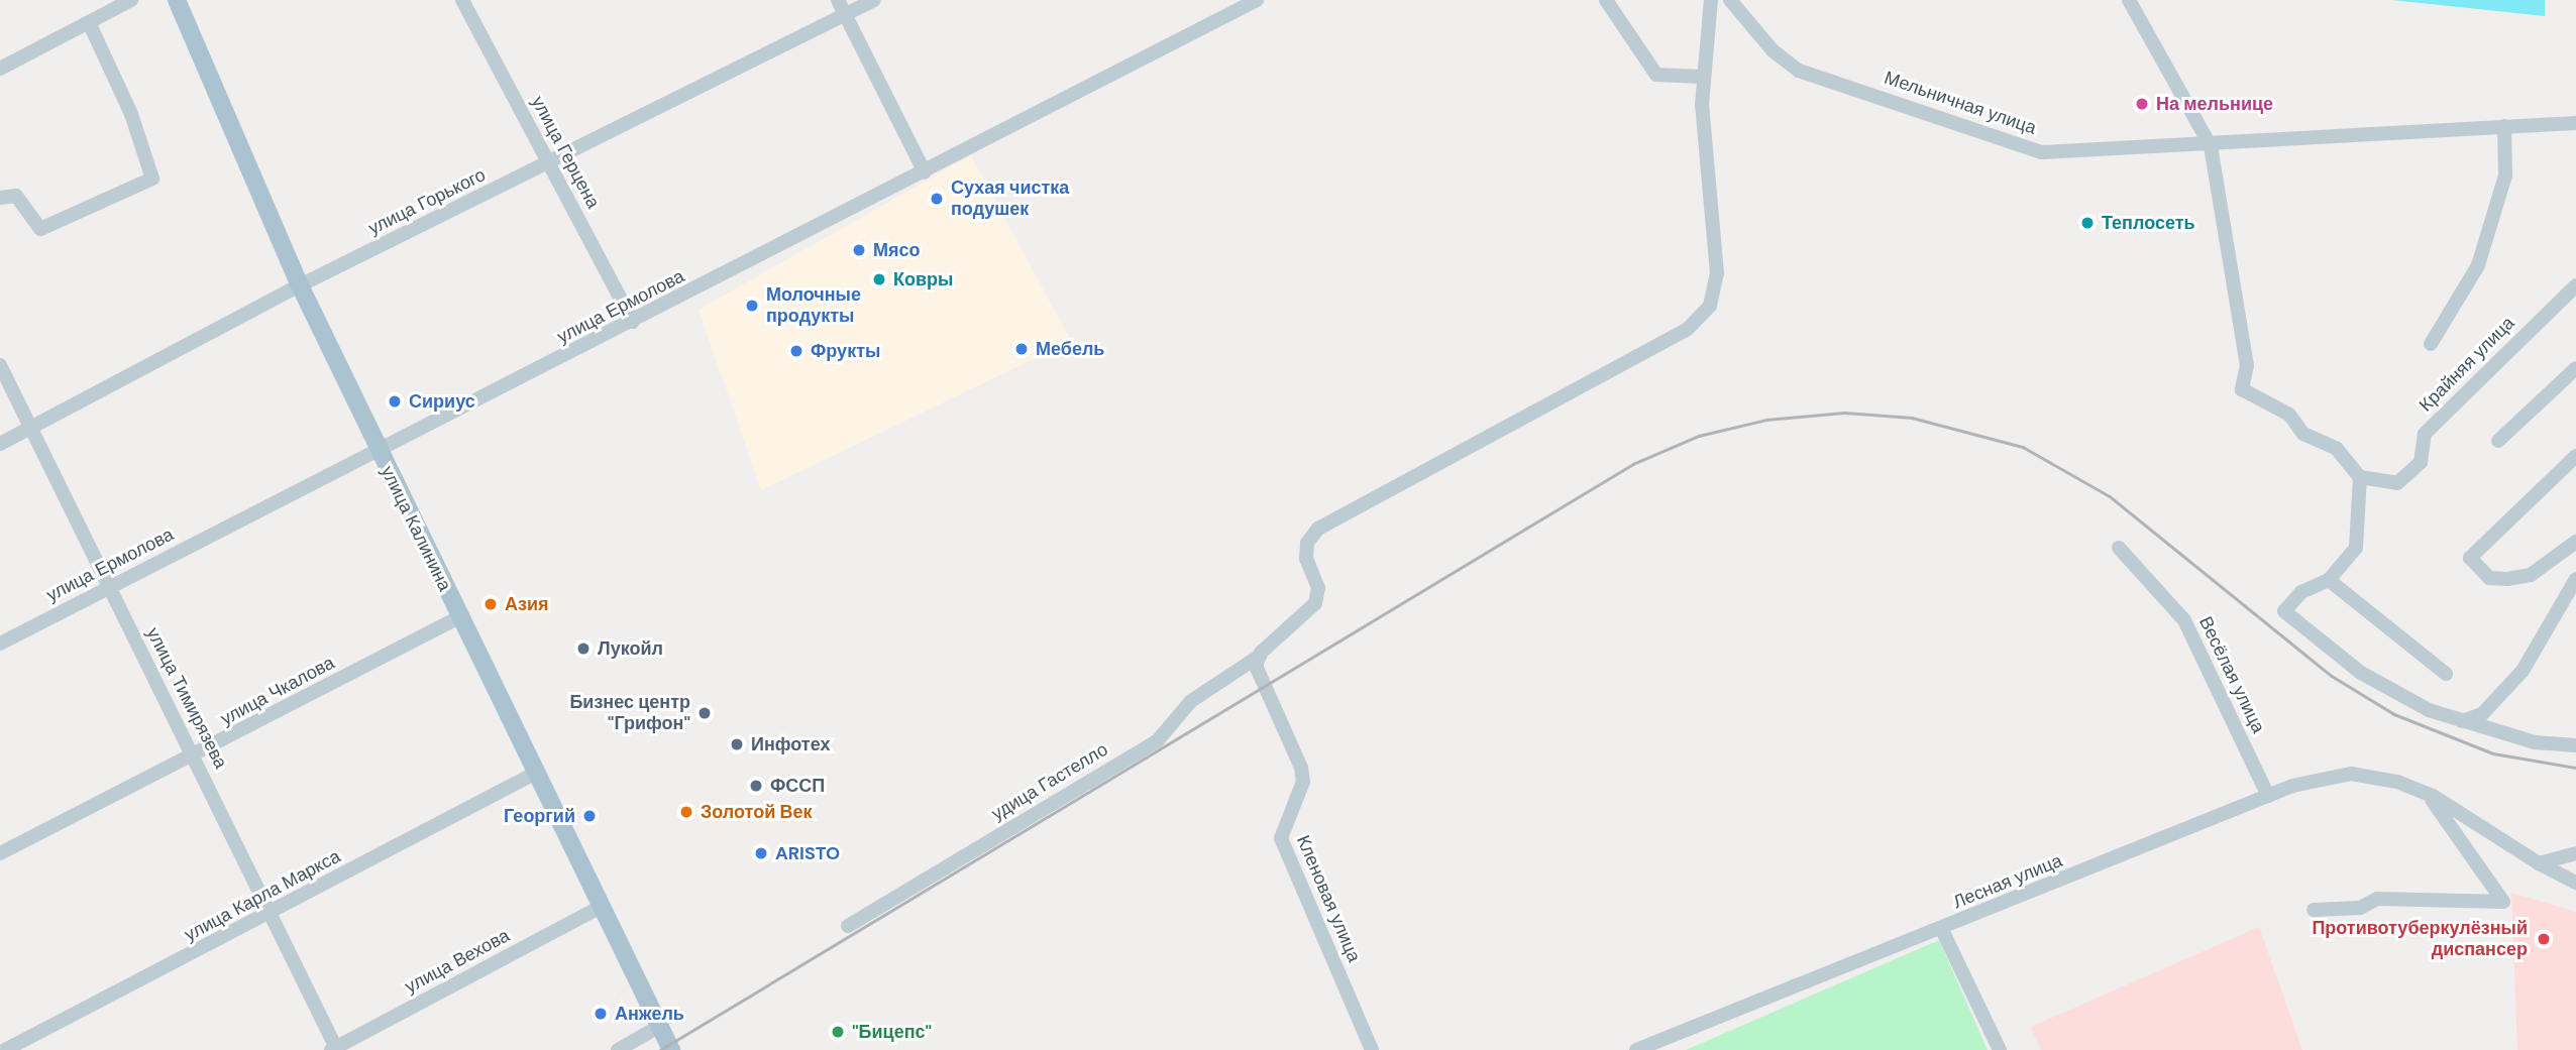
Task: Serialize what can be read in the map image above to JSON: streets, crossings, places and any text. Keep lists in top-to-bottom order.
{
  "streets": {
    "main road": ["улица Калинина"],
    "street": [
      "Мельничная улица",
      "улица Герцена",
      "улица Горького",
      "улица Ермолова",
      "Крайняя улица",
      "Весёлая улица",
      "улица Чкалова",
      "улица Тимирязева",
      "удица Гастелло",
      "Лесная улица",
      "улица Карла Маркса",
      "Кленовая улица",
      "улица Вехова"
    ]
  },
  "crossings": [
    ["улица Герцена", "улица Горького"],
    ["улица Герцена", "улица Ермолова"],
    ["улица Горького", "улица Калинина"],
    ["улица Горького", "улица Тимирязева"],
    ["улица Ермолова", "улица Калинина"],
    ["улица Ермолова", "улица Тимирязева"],
    ["улица Калинина", "улица Чкалова"],
    ["улица Калинина", "улица Карла Маркса"],
    ["улица Калинина", "улица Вехова"],
    ["Весёлая улица", "Лесная улица"],
    ["улица Чкалова", "улица Тимирязева"],
    ["улица Тимирязева", "улица Карла Маркса"],
    ["улица Тимирязева", "улица Вехова"],
    ["удица Гастелло", "Кленовая улица"]
  ],
  "places": [
    "На мельнице",
    "Сухая чистка подушек",
    "Теплосеть",
    "Мясо",
    "Ковры",
    "Молочные продукты",
    "Мебель",
    "Фрукты",
    "Сириус",
    "Азия",
    "Лукойл",
    "Бизнес центр \"Грифон\"",
    "Инфотех",
    "ФССП",
    "Золотой Век",
    "Георгий",
    "ARISTO",
    "Противотуберкулёзный диспансер",
    "Анжель",
    "\"Бицепс\""
  ]
}
